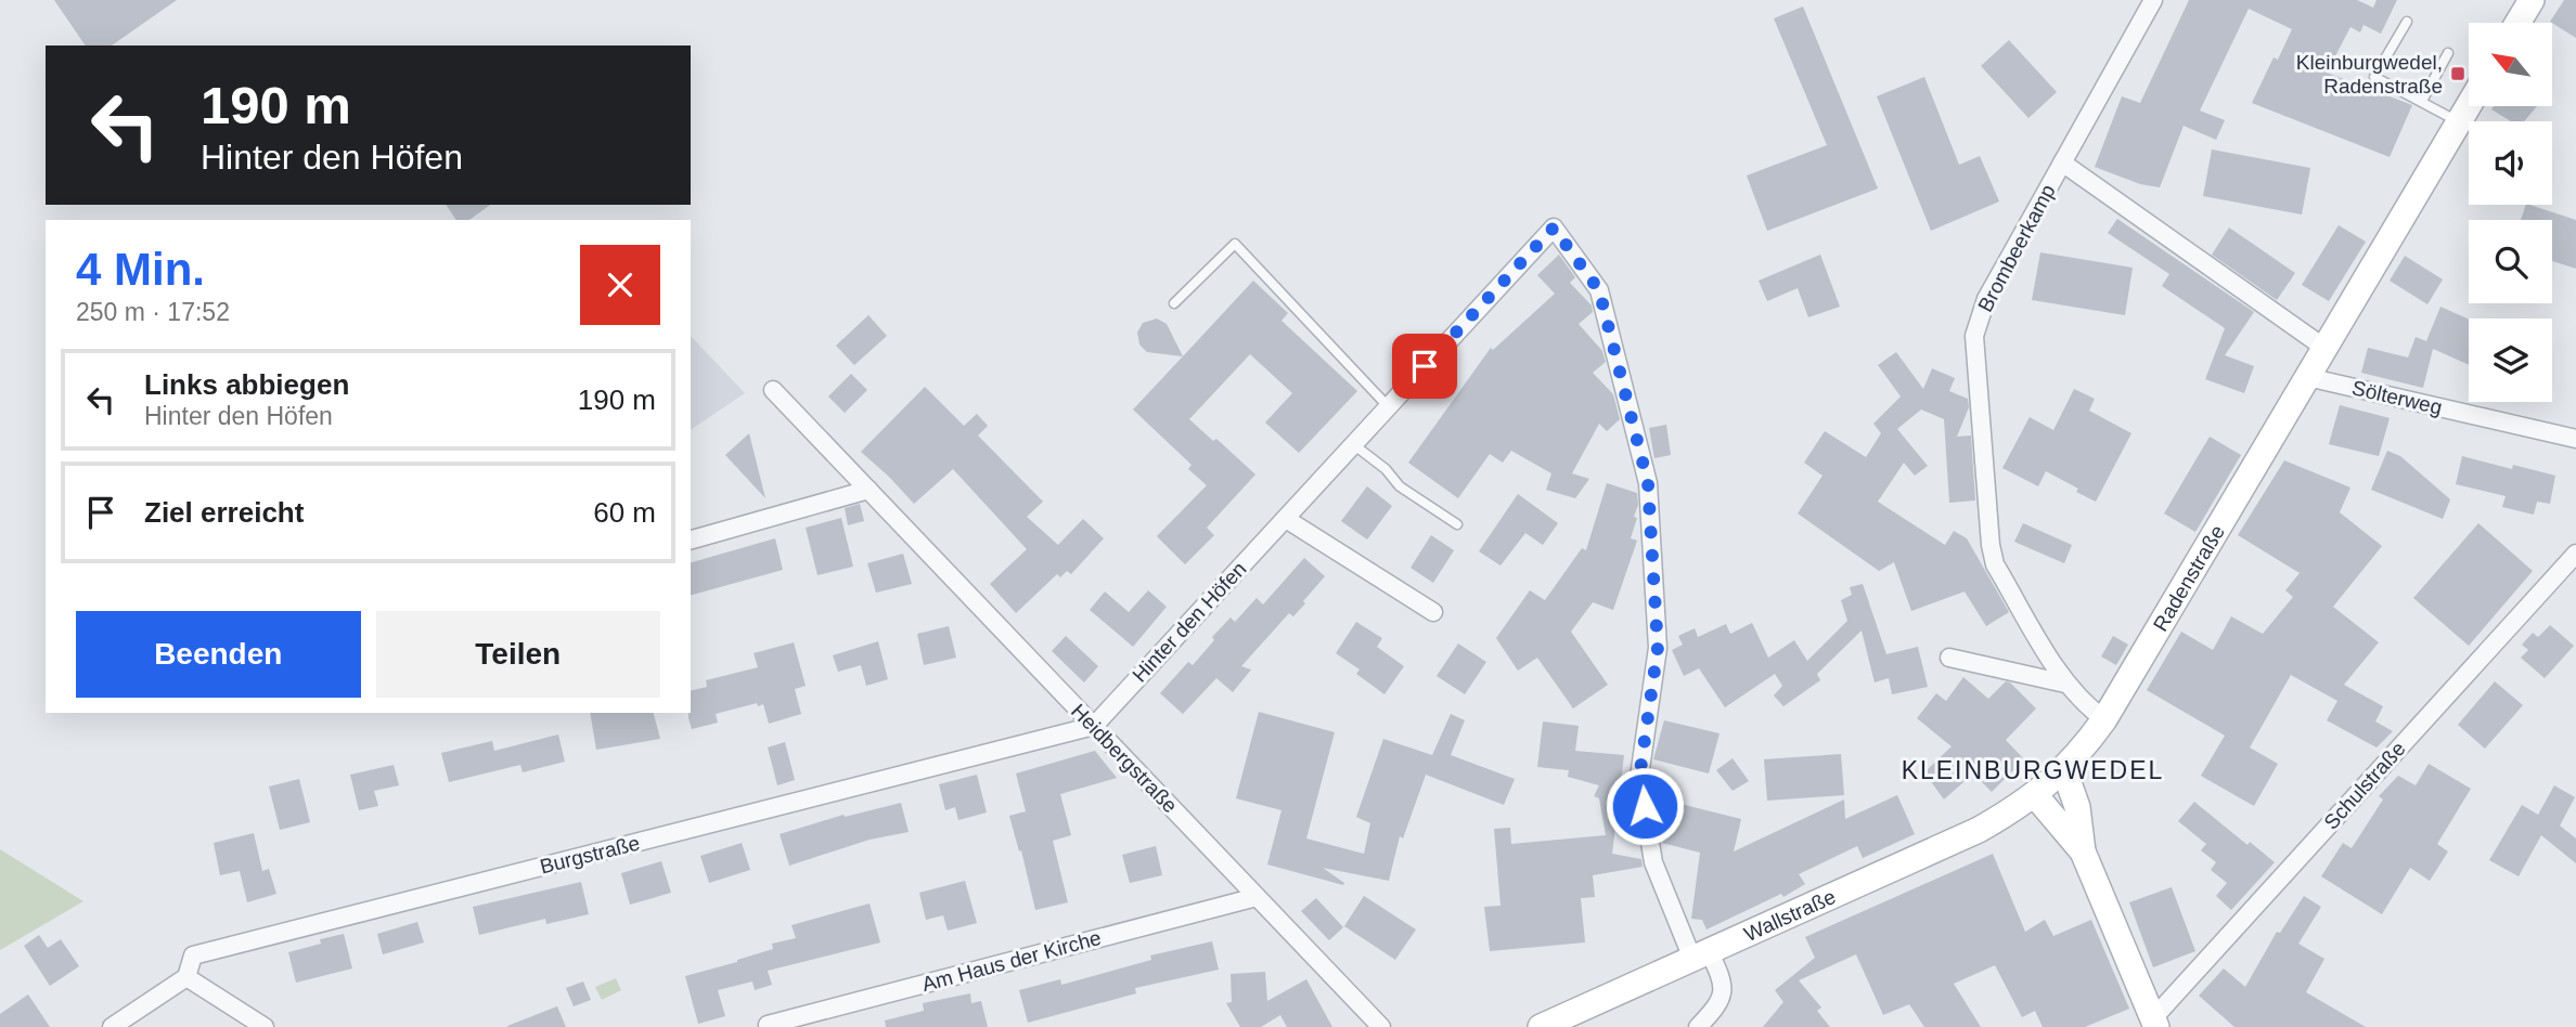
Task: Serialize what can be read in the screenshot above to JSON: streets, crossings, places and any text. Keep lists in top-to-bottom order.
{
  "streets": {
    "street": [
      "Brombeerkamp",
      "Sölterweg",
      "Radenstraße",
      "Hinter den Höfen",
      "Heidbergstraße",
      "Schulstraße",
      "Burgstraße",
      "Wallstraße",
      "Am Haus der Kirche"
    ]
  },
  "crossings": [
    ["Brombeerkamp", "Radenstraße"],
    ["Sölterweg", "Radenstraße"],
    ["Radenstraße", "Wallstraße"],
    ["Hinter den Höfen", "Heidbergstraße"],
    ["Hinter den Höfen", "Burgstraße"],
    ["Hinter den Höfen", "Wallstraße"],
    ["Heidbergstraße", "Burgstraße"],
    ["Heidbergstraße", "Am Haus der Kirche"]
  ],
  "districts": ["KLEINBURGWEDEL"],
  "places": {
    "transit": ["Kleinburgwedel, Radenstraße"]
  },
  "north": "top left",
  "page": {
    "turn": ["190 m", "Hinter den Höfen"],
    "heading": ["4 Min.", "250 m · 17:52"],
    "list": [
      {
        "name": "Links abbiegen",
        "note": "Hinter den Höfen",
        "value": "190 m"
      },
      {
        "name": "Ziel erreicht",
        "value": "60 m"
      }
    ],
    "buttons": ["Beenden", "Teilen"]
  }
}
